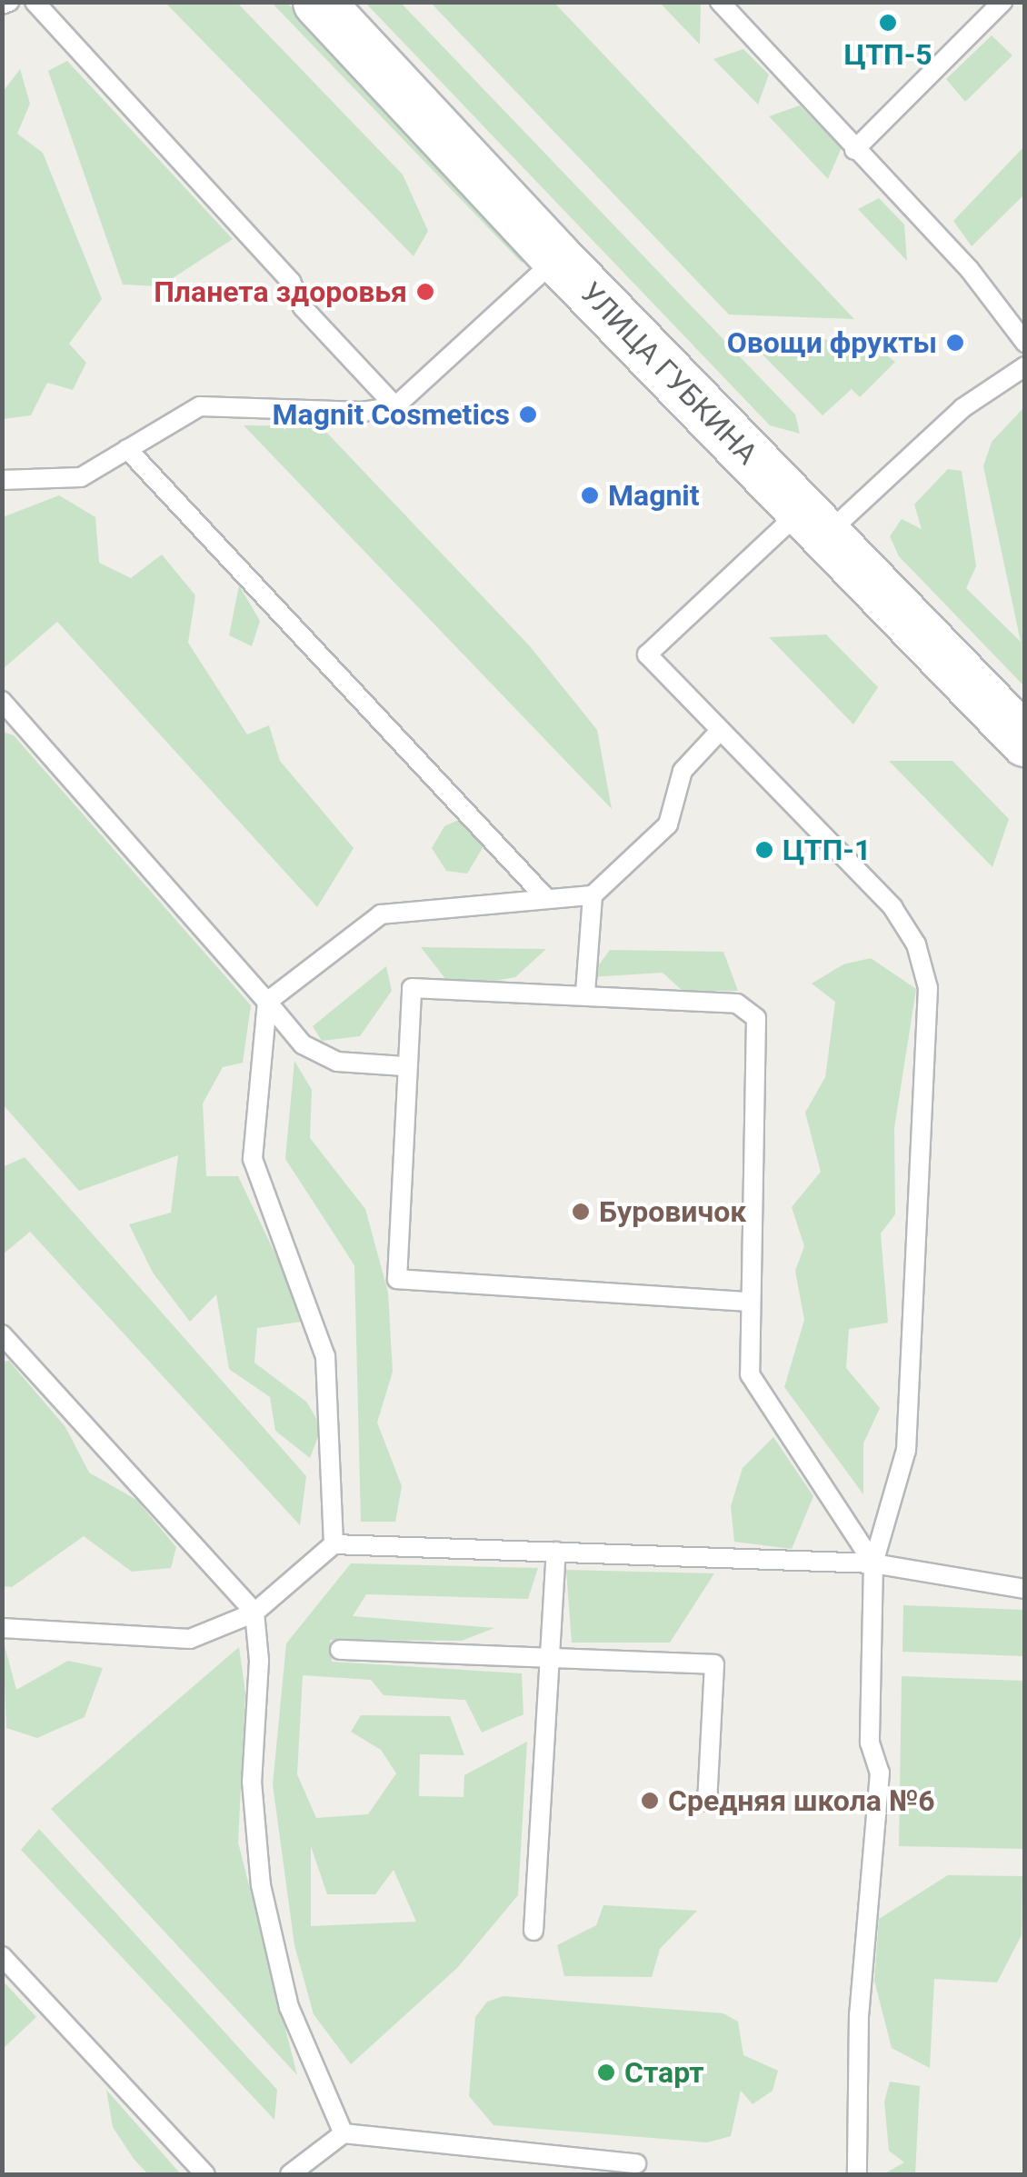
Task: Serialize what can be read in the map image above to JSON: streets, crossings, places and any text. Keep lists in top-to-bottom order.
{
  "streets": {
    "main road": ["УЛИЦА ГУБКИНА"]
  },
  "places": [
    "ЦТП-5",
    "Планета здоровья",
    "Овощи фрукты",
    "Magnit Cosmetics",
    "Magnit",
    "ЦТП-1",
    "Буровичок",
    "Средняя школа №6",
    "Старт"
  ]
}
